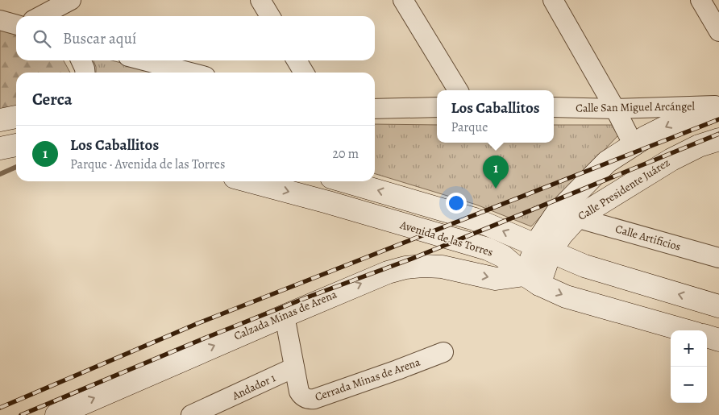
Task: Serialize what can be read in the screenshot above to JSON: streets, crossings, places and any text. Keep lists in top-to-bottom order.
{
  "streets": {
    "street": [
      "Calle San Miguel Arcángel",
      "Calle Presidente Juárez",
      "Calle Artificios",
      "Avenida de las Torres",
      "Calzada Minas de Arena",
      "Cerrada Minas de Arena",
      "Andador 1"
    ]
  },
  "crossings": [
    ["Calle San Miguel Arcángel", "Calle Presidente Juárez"],
    ["Calle Presidente Juárez", "Calle Artificios"],
    ["Calle Presidente Juárez", "Avenida de las Torres"],
    ["Calle Presidente Juárez", "Calzada Minas de Arena"],
    ["Avenida de las Torres", "Calzada Minas de Arena"],
    ["Calzada Minas de Arena", "Cerrada Minas de Arena"],
    ["Cerrada Minas de Arena", "Andador 1"]
  ],
  "one_way": ["Calzada Minas de Arena"],
  "page": {
    "search": "Buscar aquí",
    "heading": "Cerca",
    "popup": ["Los Caballitos", "Parque"],
    "list": [
      {
        "mark": "1",
        "name": "Los Caballitos",
        "note": "Parque · Avenida de las Torres",
        "value": "20 m"
      }
    ],
    "pins": "1",
    "map_buttons": ["+", "−"]
  }
}
